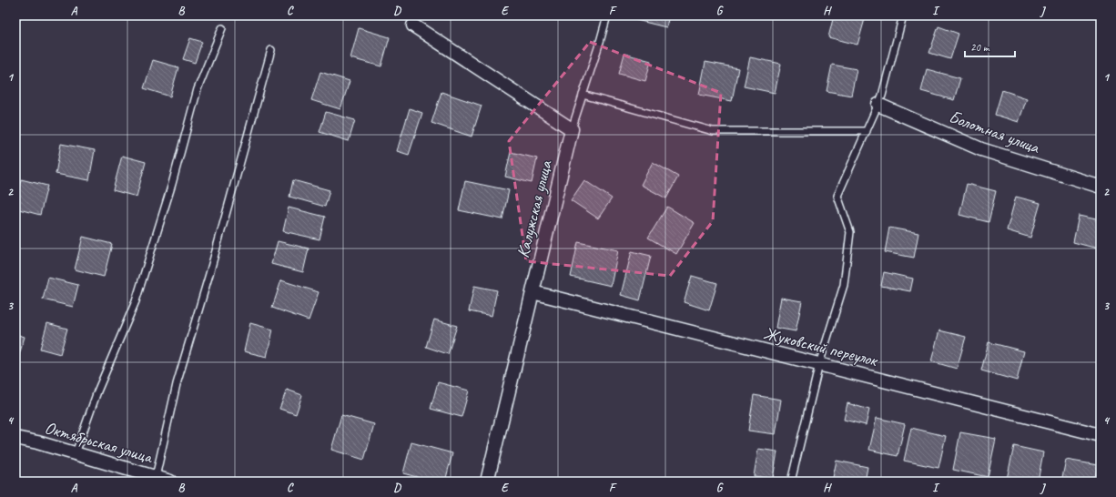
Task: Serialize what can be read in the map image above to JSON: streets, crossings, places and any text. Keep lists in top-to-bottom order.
{
  "streets": {
    "street": [
      "Болотная улица",
      "Калужская улица",
      "Жуковский переулок",
      "Октябрьская улица"
    ]
  },
  "crossings": [
    ["Калужская улица", "Жуковский переулок"]
  ],
  "scale_bar": "20 m",
  "grid": {
    "columns": [
      "A",
      "B",
      "C",
      "D",
      "E",
      "F",
      "G",
      "H",
      "I",
      "J"
    ],
    "rows": [
      "1",
      "2",
      "3",
      "4"
    ]
  }
}
